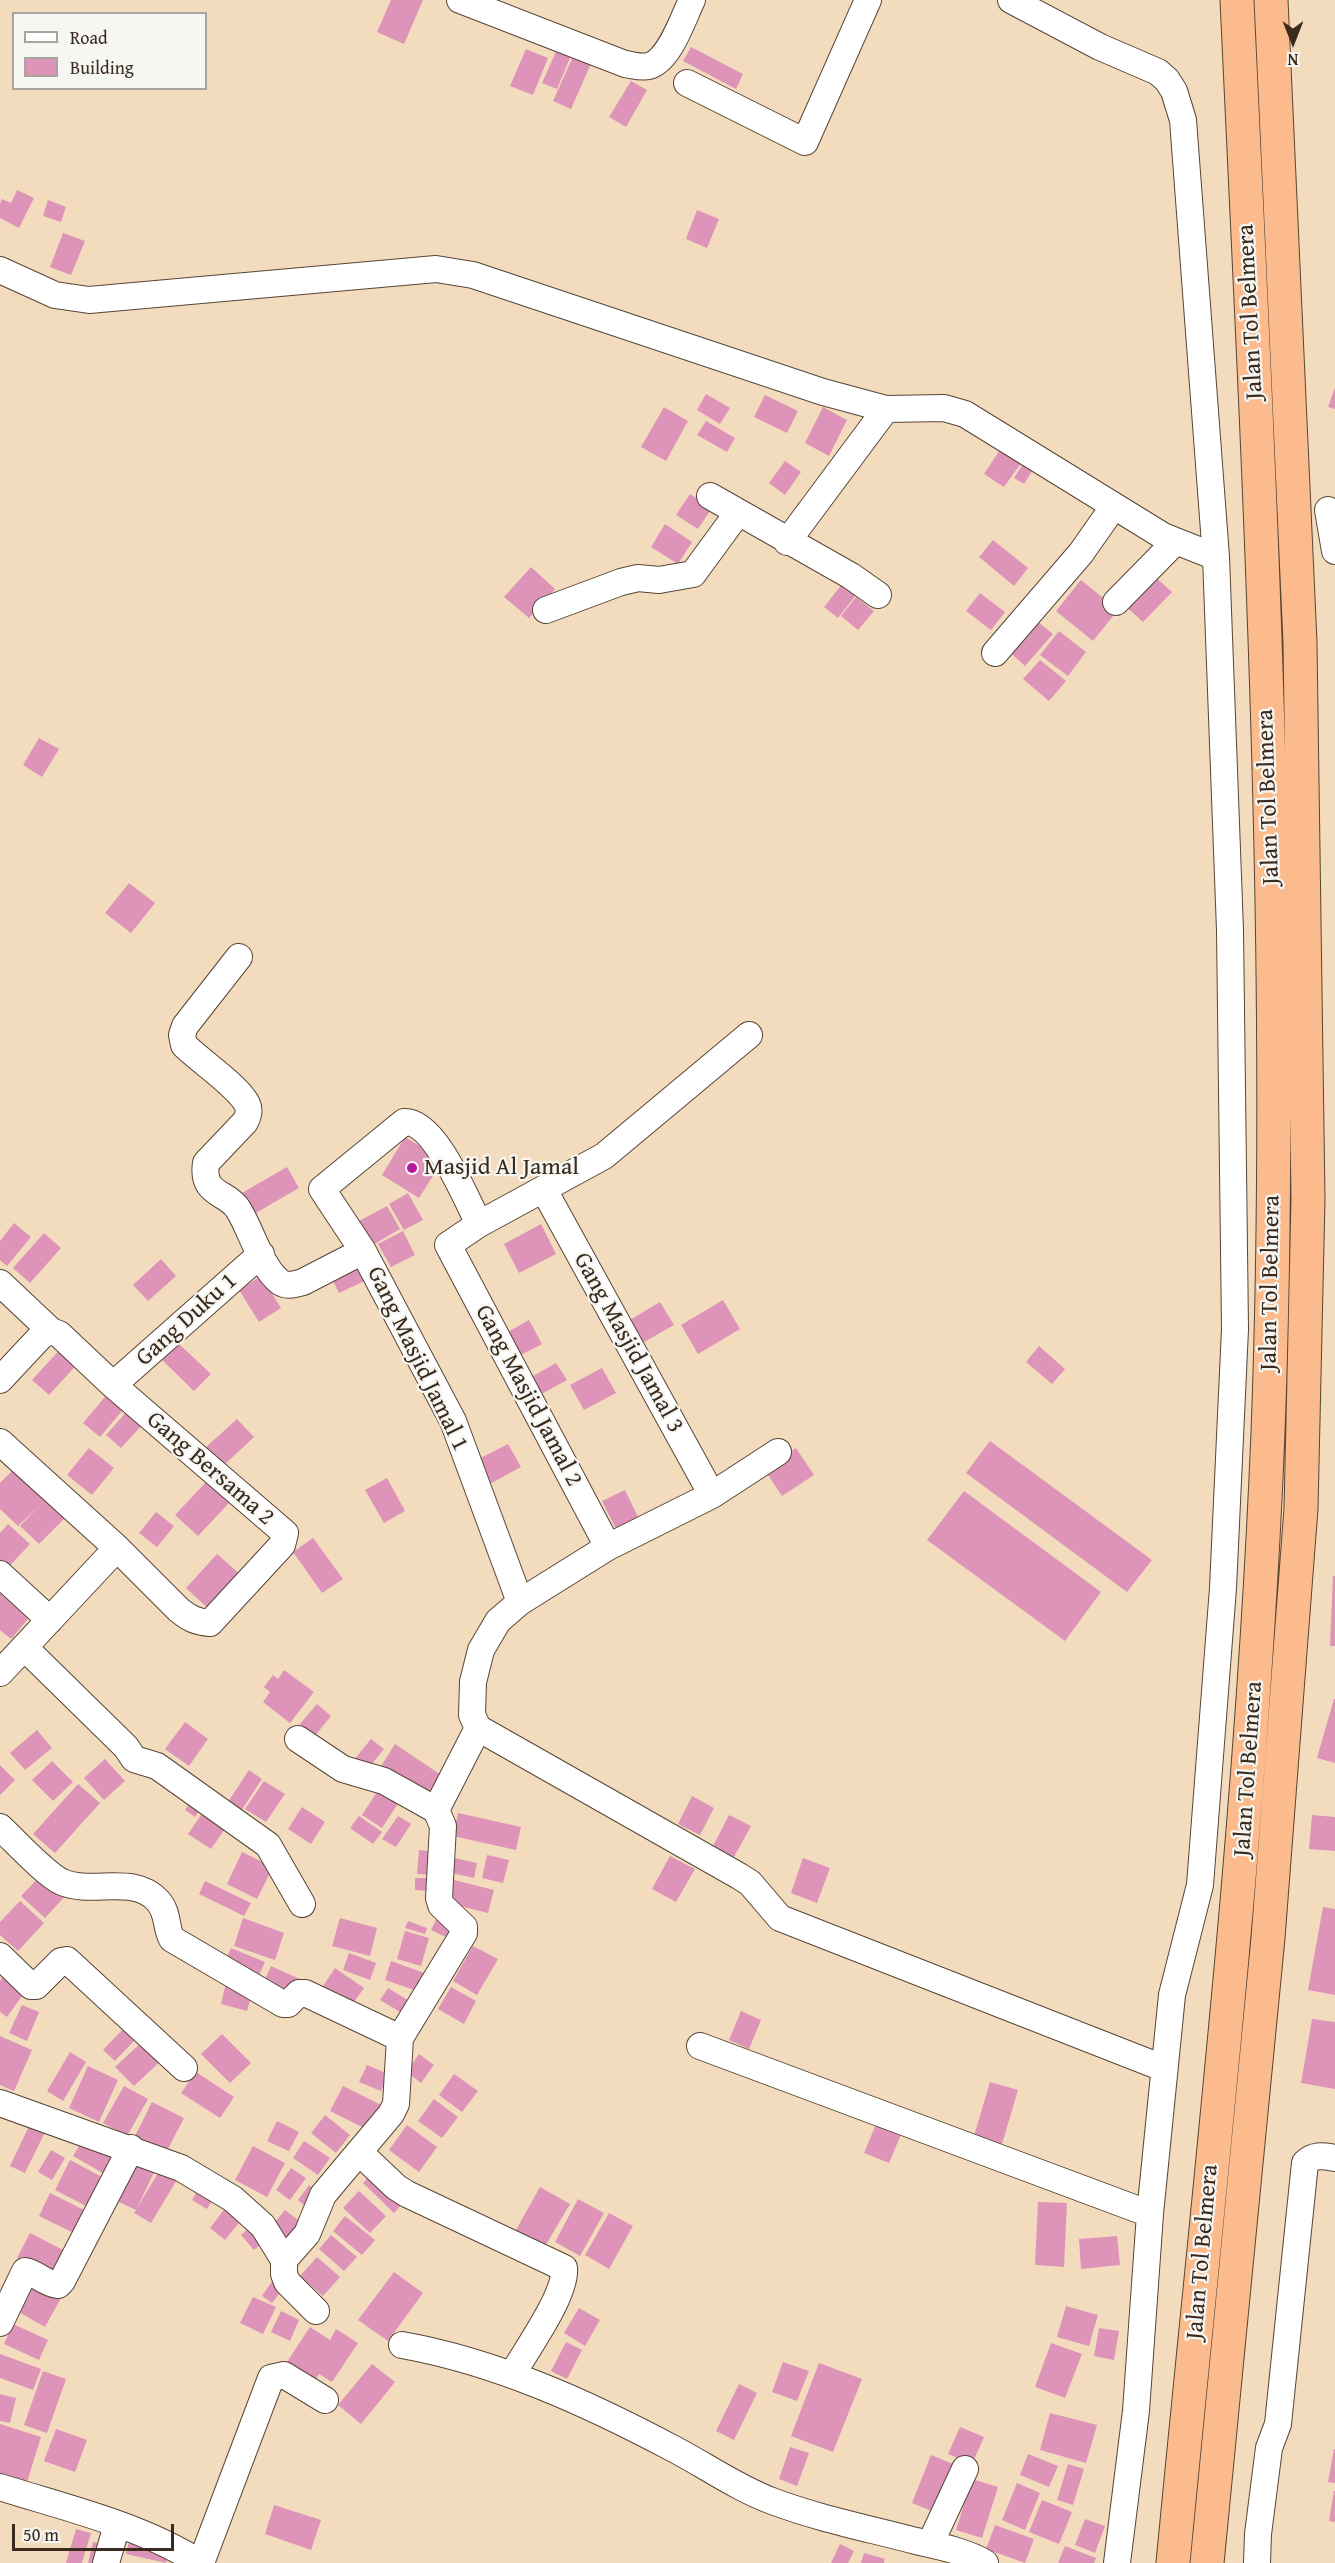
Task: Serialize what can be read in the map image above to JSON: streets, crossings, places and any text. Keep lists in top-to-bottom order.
{
  "streets": {
    "highway": ["Jalan Tol Belmera"],
    "street": [
      "Gang Duku 1",
      "Gang Masjid Jamal 3",
      "Gang Masjid Jamal 1",
      "Gang Masjid Jamal 2",
      "Gang Bersama 2"
    ]
  },
  "crossings": [
    ["Gang Duku 1", "Gang Bersama 2"],
    ["Gang Masjid Jamal 1", "Gang Masjid Jamal 2"]
  ],
  "places": ["Masjid Al Jamal"],
  "legend": ["Road", "Building"],
  "scale_bar": "50 m",
  "north": "bottom"
}
